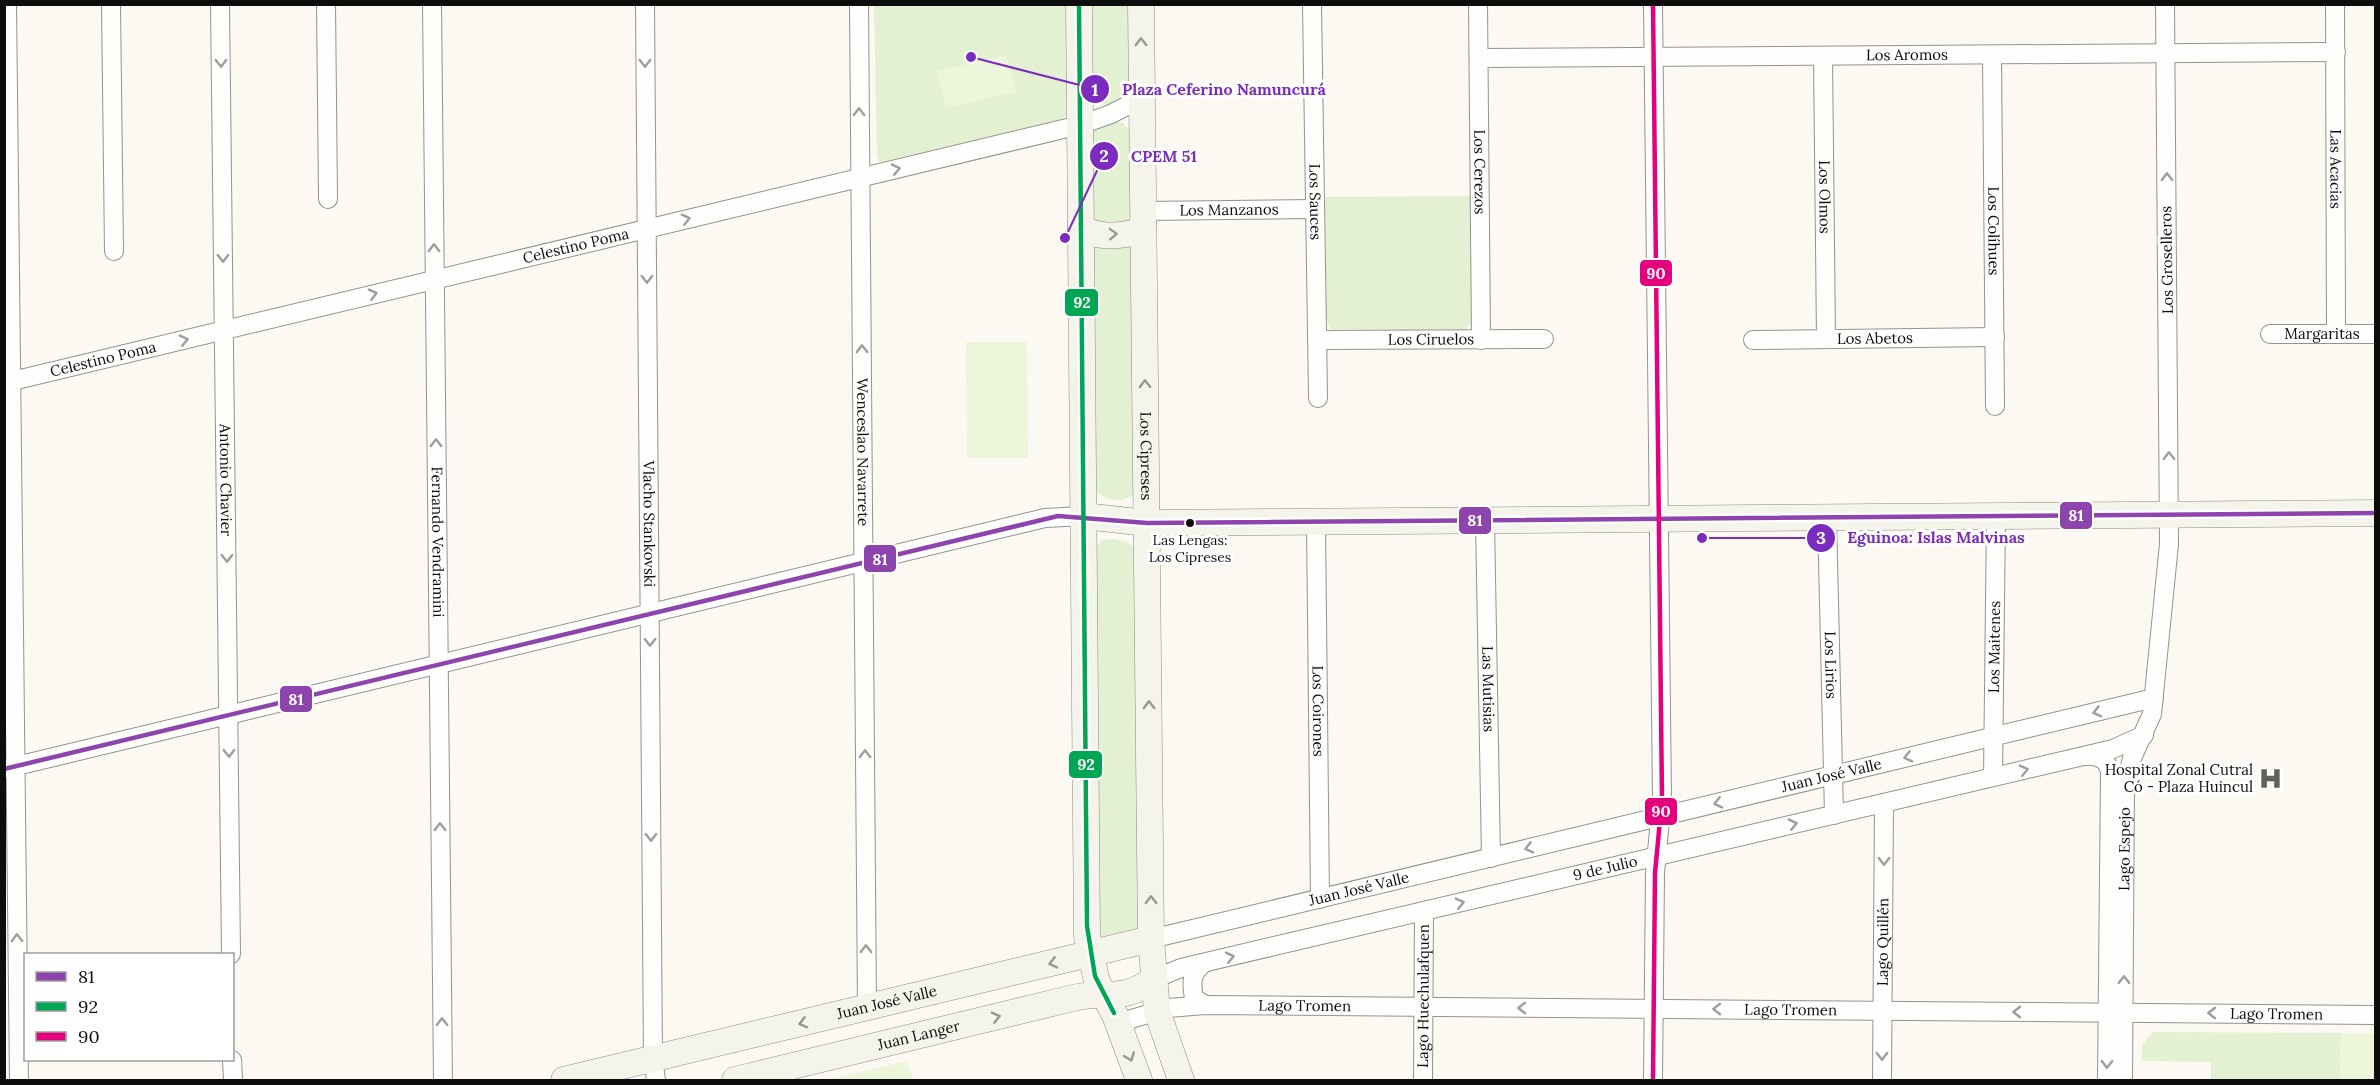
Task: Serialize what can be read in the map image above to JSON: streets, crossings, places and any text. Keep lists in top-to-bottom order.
{
  "streets": {
    "main road": [
      "Los Cipreses",
      "Juan José Valle",
      "9 de Julio",
      "Juan Langer"
    ],
    "street": [
      "Los Aromos",
      "Las Acacias",
      "Los Cerezos",
      "Los Olmos",
      "Los Sauces",
      "Los Manzanos",
      "Los Colíhues",
      "Celestino Poma",
      "Los Groselleros",
      "Margaritas",
      "Los Abetos",
      "Los Ciruelos",
      "Wenceslao Navarrete",
      "Antonio Chavier",
      "Vlacho Stankovski",
      "Fernando Vendramini",
      "Los Maitenes",
      "Los Lirios",
      "Las Mutisias",
      "Los Coirones",
      "Lago Espejo",
      "Lago Quillén",
      "Lago Huechulafquen",
      "Lago Tromen"
    ]
  },
  "crossings": [
    ["Los Aromos", "Las Acacias"],
    ["Los Aromos", "Los Cerezos"],
    ["Los Aromos", "Los Olmos"],
    ["Los Aromos", "Los Colíhues"],
    ["Los Aromos", "Los Groselleros"],
    ["Las Acacias", "Margaritas"],
    ["Los Cerezos", "Los Ciruelos"],
    ["Los Olmos", "Los Abetos"],
    ["Los Sauces", "Los Manzanos"],
    ["Los Sauces", "Los Ciruelos"],
    ["Los Manzanos", "Los Cipreses"],
    ["Los Colíhues", "Los Abetos"],
    ["Celestino Poma", "Wenceslao Navarrete"],
    ["Celestino Poma", "Los Cipreses"],
    ["Celestino Poma", "Antonio Chavier"],
    ["Celestino Poma", "Vlacho Stankovski"],
    ["Celestino Poma", "Fernando Vendramini"],
    ["Los Groselleros", "Lago Espejo"],
    ["Wenceslao Navarrete", "Juan José Valle"],
    ["Los Cipreses", "Juan José Valle"],
    ["Los Cipreses", "9 de Julio"],
    ["Los Cipreses", "Lago Tromen"],
    ["Vlacho Stankovski", "Juan José Valle"],
    ["Los Maitenes", "Juan José Valle"],
    ["Los Maitenes", "9 de Julio"],
    ["Los Lirios", "Juan José Valle"],
    ["Los Lirios", "9 de Julio"],
    ["Las Mutisias", "Juan José Valle"],
    ["Los Coirones", "Juan José Valle"],
    ["Juan José Valle", "Lago Espejo"],
    ["Lago Espejo", "9 de Julio"],
    ["Lago Espejo", "Lago Tromen"],
    ["9 de Julio", "Lago Quillén"],
    ["9 de Julio", "Lago Huechulafquen"],
    ["9 de Julio", "Juan Langer"],
    ["Lago Quillén", "Lago Tromen"],
    ["Lago Huechulafquen", "Lago Tromen"]
  ],
  "one_way": [
    "Celestino Poma",
    "Los Groselleros",
    "Wenceslao Navarrete",
    "Vlacho Stankovski",
    "Fernando Vendramini",
    "Juan José Valle",
    "9 de Julio",
    "Lago Quillén",
    "Lago Tromen",
    "Juan Langer"
  ],
  "places": {
    "other": [
      "Plaza Ceferino Namuncurá",
      "CPEM 51",
      "Las Lengas: Los Cipreses",
      "Eguinoa: Islas Malvinas"
    ],
    "hospital": ["Hospital Zonal Cutral Có - Plaza Huincul"]
  },
  "lines": ["transit line 92", "transit line 90", "transit line 81"],
  "legend": ["81", "92", "90"]
}
